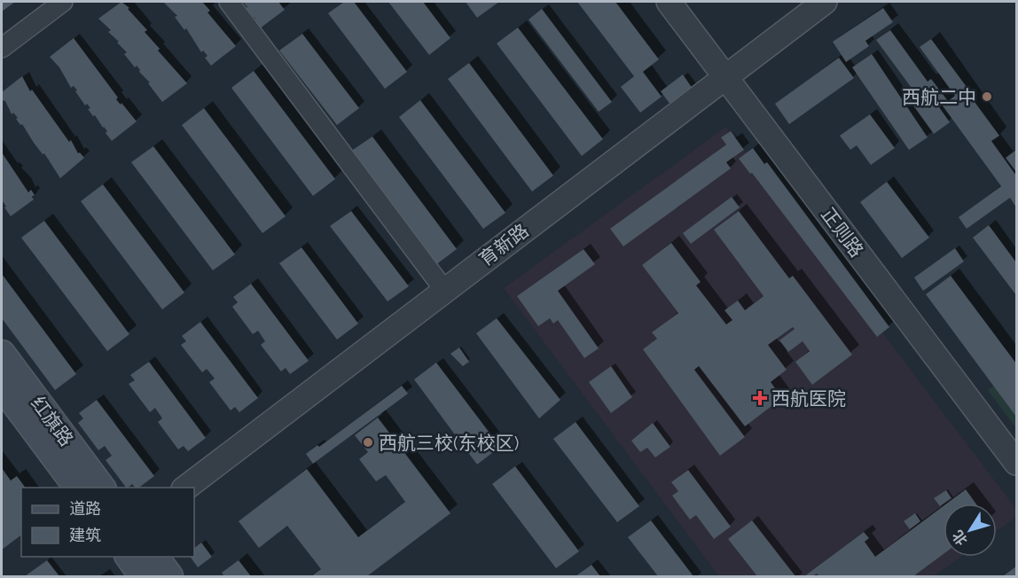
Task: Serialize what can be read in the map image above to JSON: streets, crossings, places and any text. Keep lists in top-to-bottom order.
{
  "streets": {
    "main road": ["红旗路"],
    "street": ["正则路", "育新路"]
  },
  "crossings": [
    ["正则路", "育新路"]
  ],
  "places": {
    "other": ["西航二中", "西航三校(东校区)"],
    "health": ["西航医院"]
  },
  "legend": ["道路", "建筑"],
  "north": "bottom left"
}
